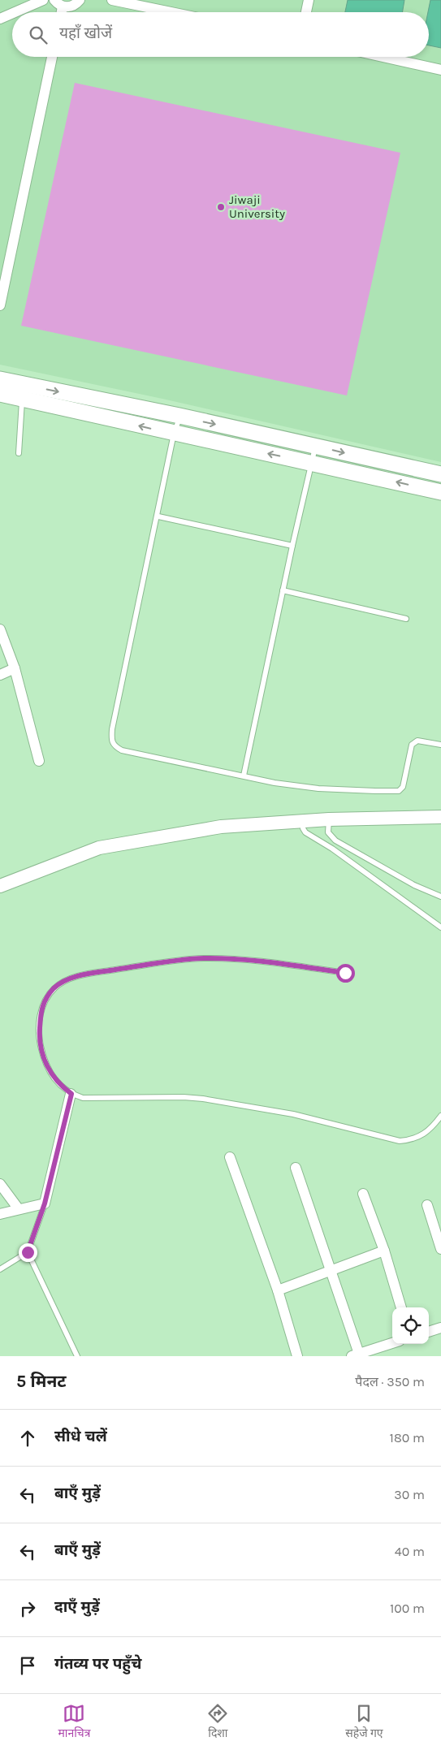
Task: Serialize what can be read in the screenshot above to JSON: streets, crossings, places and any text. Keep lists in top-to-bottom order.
{
  "places": ["Jiwaji University"],
  "page": {
    "search": "यहाँ खोजें",
    "heading": ["5 मिनट", "पैदल · 350 m"],
    "list": [
      ["सीधे चलें", "180 m"],
      ["बाएँ मुड़ें", "30 m"],
      ["बाएँ मुड़ें", "40 m"],
      ["दाएँ मुड़ें", "100 m"],
      "गंतव्य पर पहुँचे"
    ],
    "nav": ["मानचित्र", "दिशा", "सहेजे गए"]
  }
}
